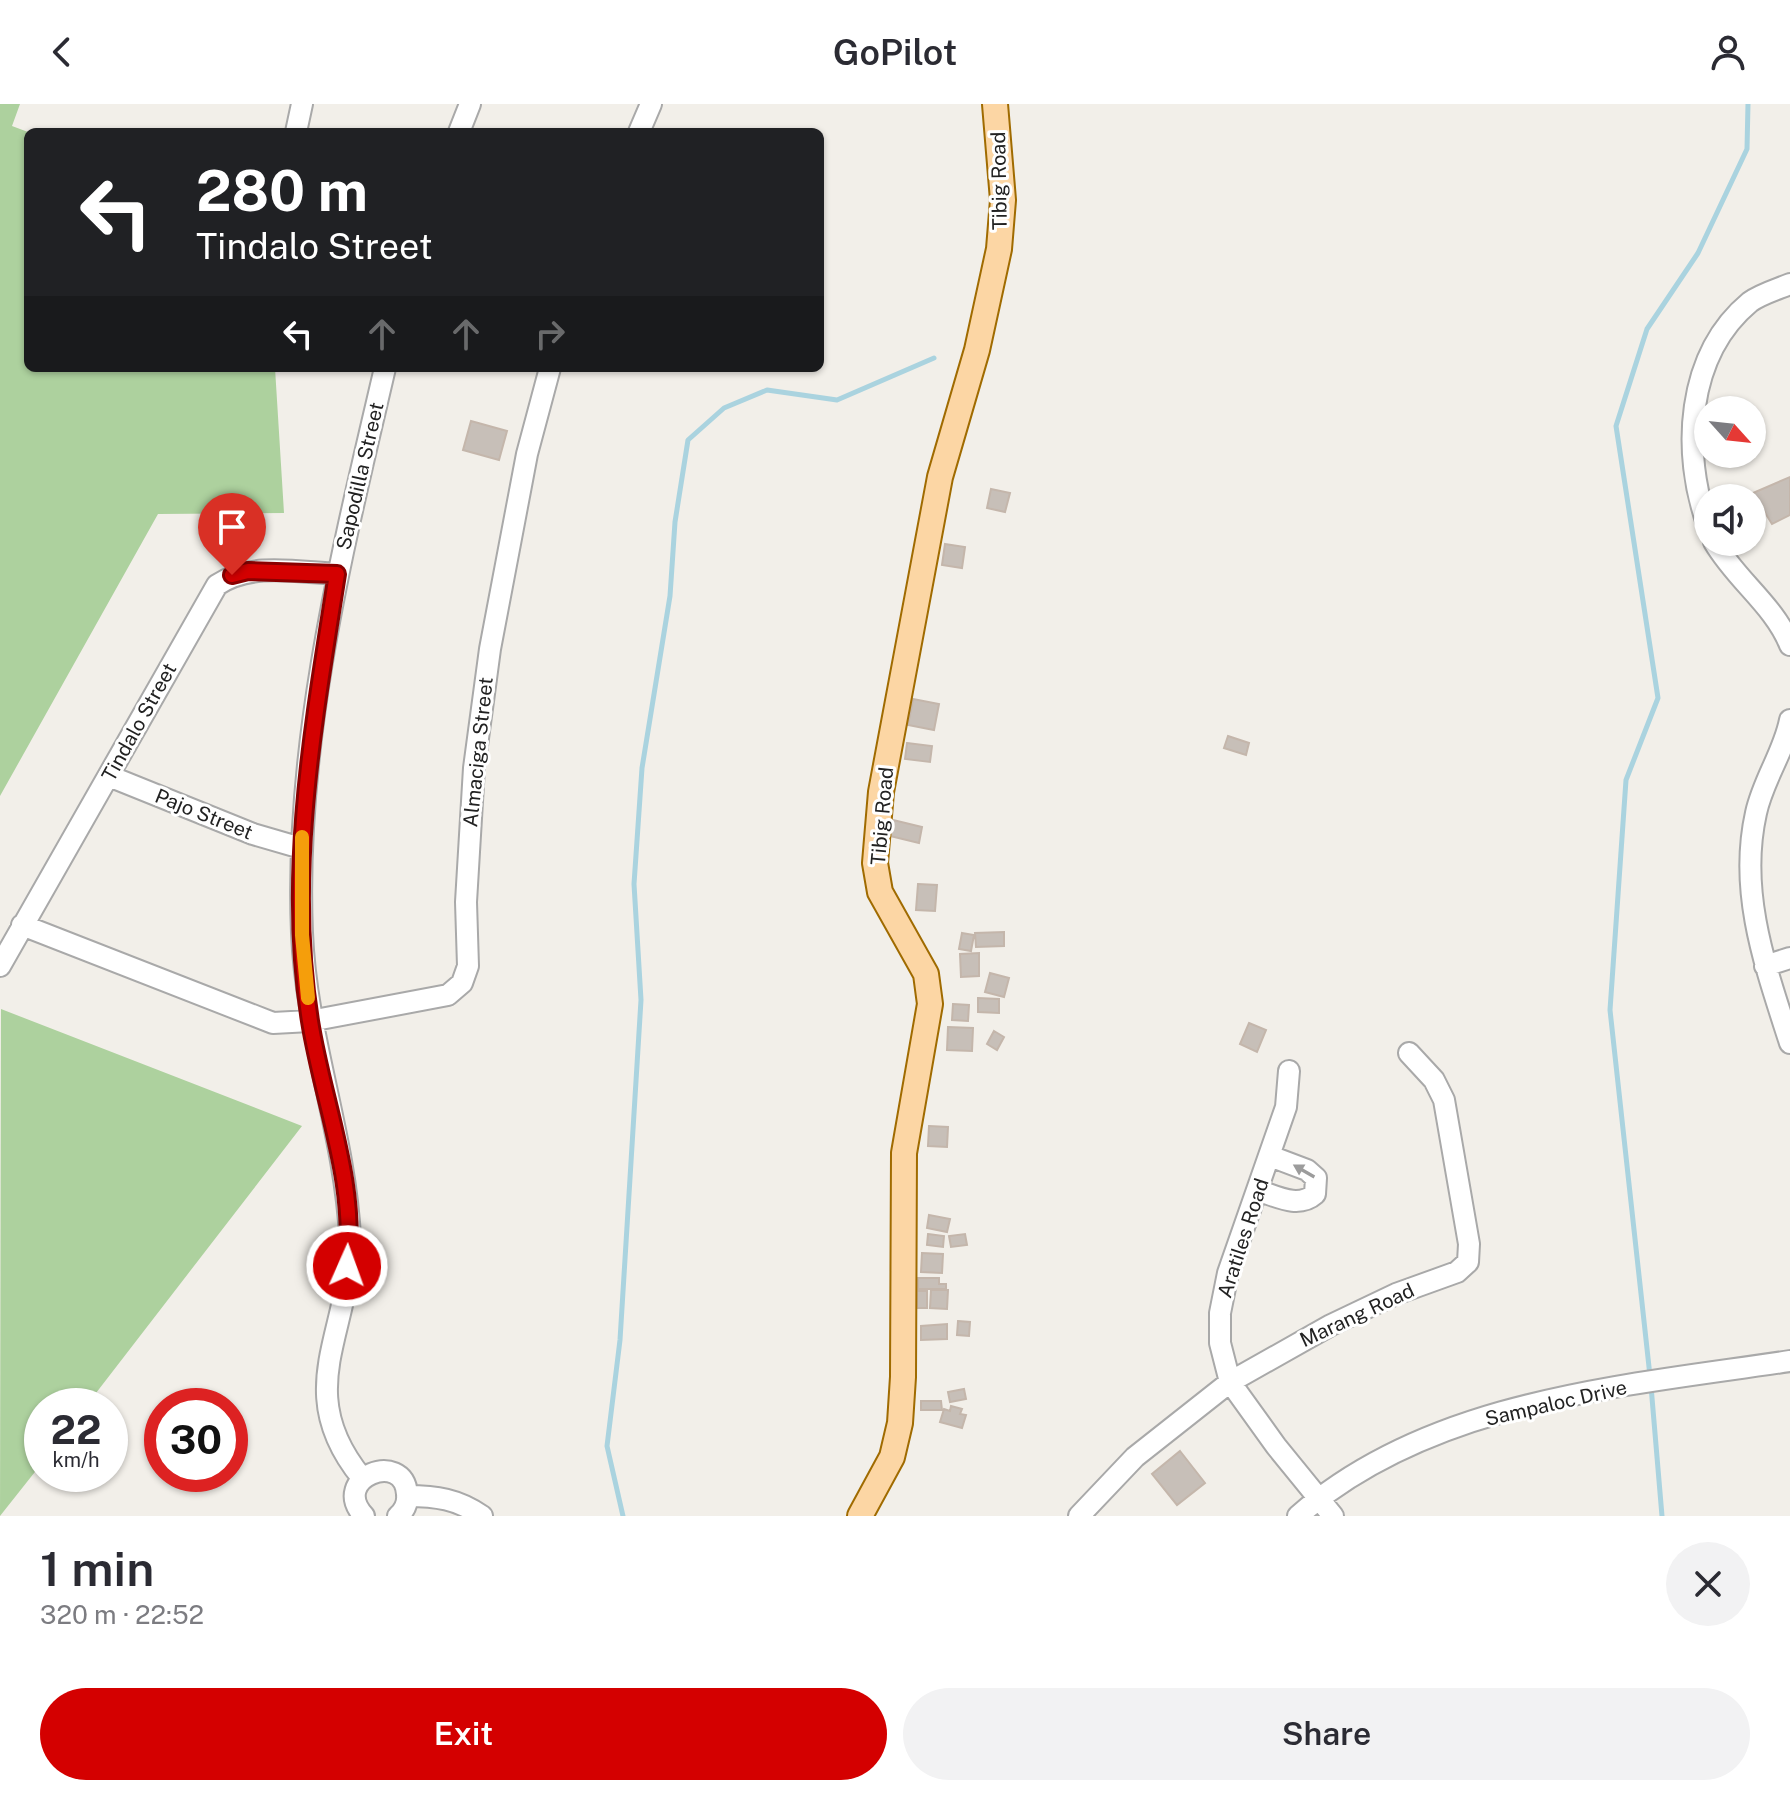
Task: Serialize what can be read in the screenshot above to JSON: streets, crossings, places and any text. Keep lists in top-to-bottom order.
{
  "streets": {
    "main road": ["Tibig Road"],
    "street": [
      "Sapodilla Street",
      "Tindalo Street",
      "Almaciga Street",
      "Pajo Street",
      "Aratiles Road",
      "Marang Road",
      "Sampaloc Drive"
    ]
  },
  "crossings": [
    ["Sapodilla Street", "Tindalo Street"],
    ["Sapodilla Street", "Almaciga Street"],
    ["Sapodilla Street", "Pajo Street"],
    ["Tindalo Street", "Almaciga Street"],
    ["Tindalo Street", "Pajo Street"],
    ["Aratiles Road", "Marang Road"],
    ["Aratiles Road", "Sampaloc Drive"]
  ],
  "north": "bottom right",
  "page": {
    "header": "GoPilot",
    "turn": ["280 m", "Tindalo Street"],
    "speed": "22 km/h",
    "limit": "30",
    "heading": ["1 min", "320 m · 22:52"],
    "buttons": ["Exit", "Share"]
  }
}
